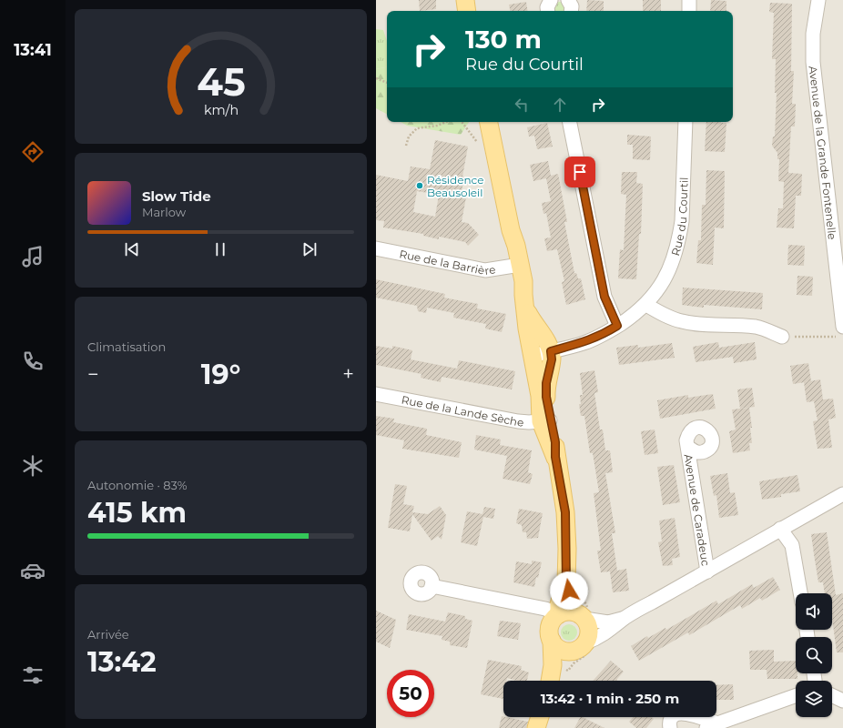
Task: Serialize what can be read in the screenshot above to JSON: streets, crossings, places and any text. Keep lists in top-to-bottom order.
{
  "streets": {
    "street": [
      "Avenue de la Grande Fontenelle",
      "Rue du Courtil",
      "Rue de la Barrière",
      "Rue de la Lande Sèche",
      "Avenue de Caradeuc"
    ]
  },
  "places": ["Résidence Beausoleil"],
  "page": {
    "tabs": "13:41",
    "turn": ["130 m", "Rue du Courtil"],
    "song": ["Slow Tide", "Marlow"],
    "tile": [
      "Climatisation",
      ["Autonomie · 83%", "415 km"],
      ["Arrivée", "13:42"]
    ],
    "heat": ["−", "19°", "+"],
    "limit": "50",
    "trip": "13:42 · 1 min · 250 m",
    "gauge": ["45", "km/h"]
  }
}
